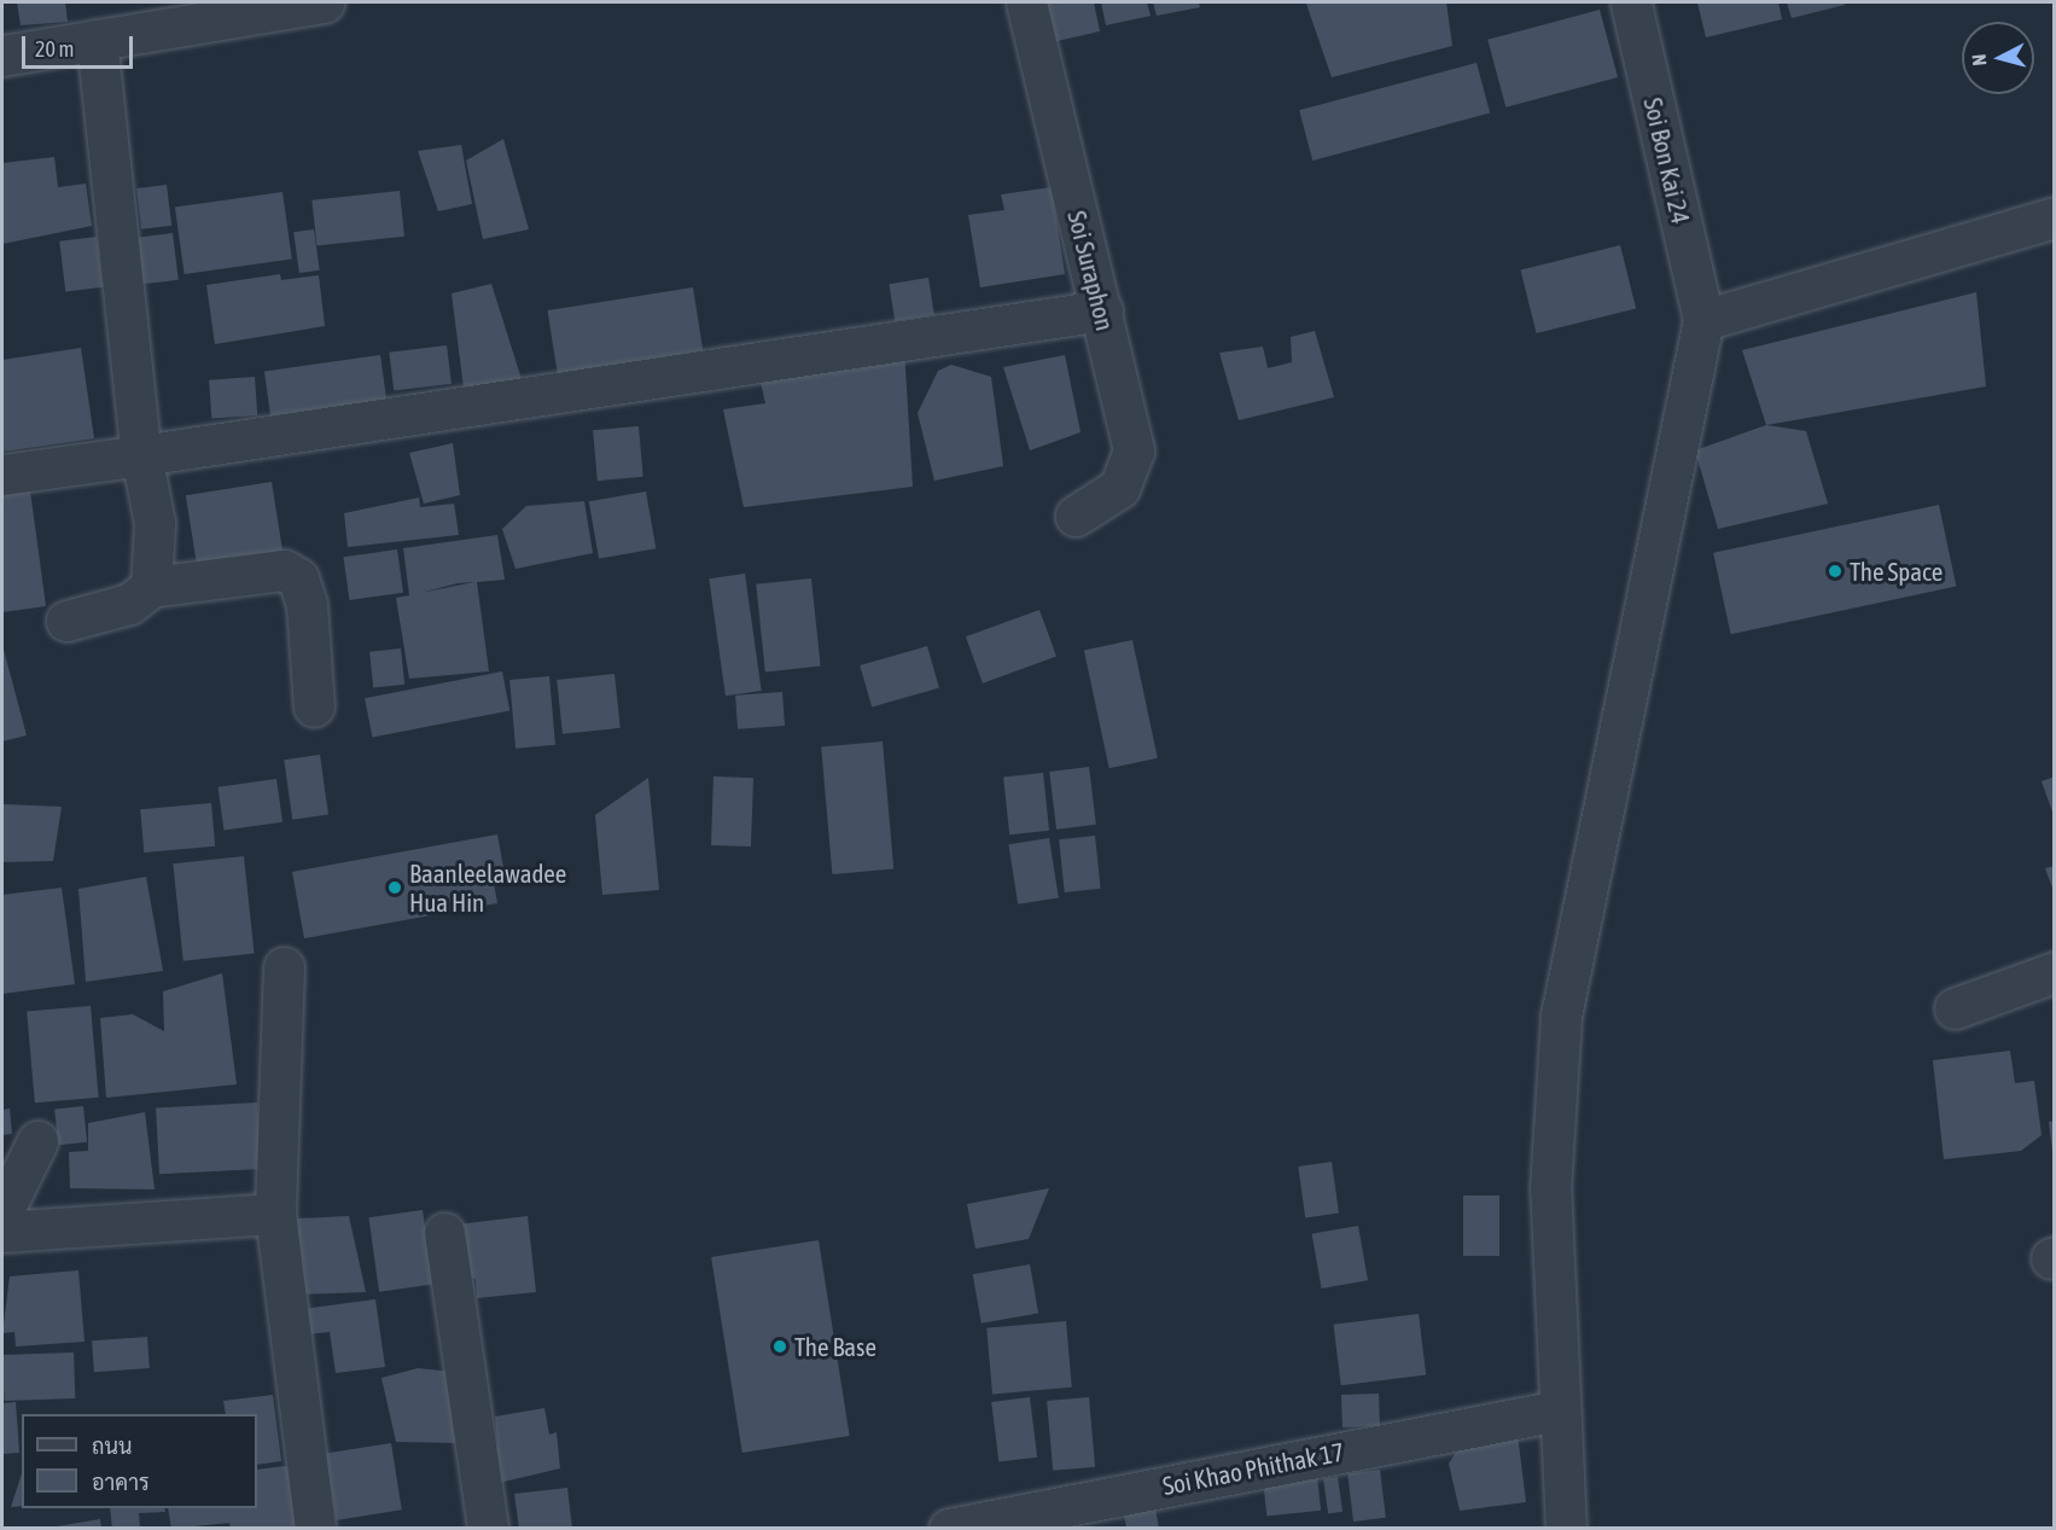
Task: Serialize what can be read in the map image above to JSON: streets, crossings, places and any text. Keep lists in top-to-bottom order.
{
  "streets": {
    "street": ["Soi Bon Kai 24", "Soi Suraphon", "Soi Khao Phithak 17"]
  },
  "places": ["The Space", "Baanleelawadee Hua Hin", "The Base"],
  "legend": ["ถนน", "อาคาร"],
  "scale_bar": "20 m",
  "north": "left"
}
